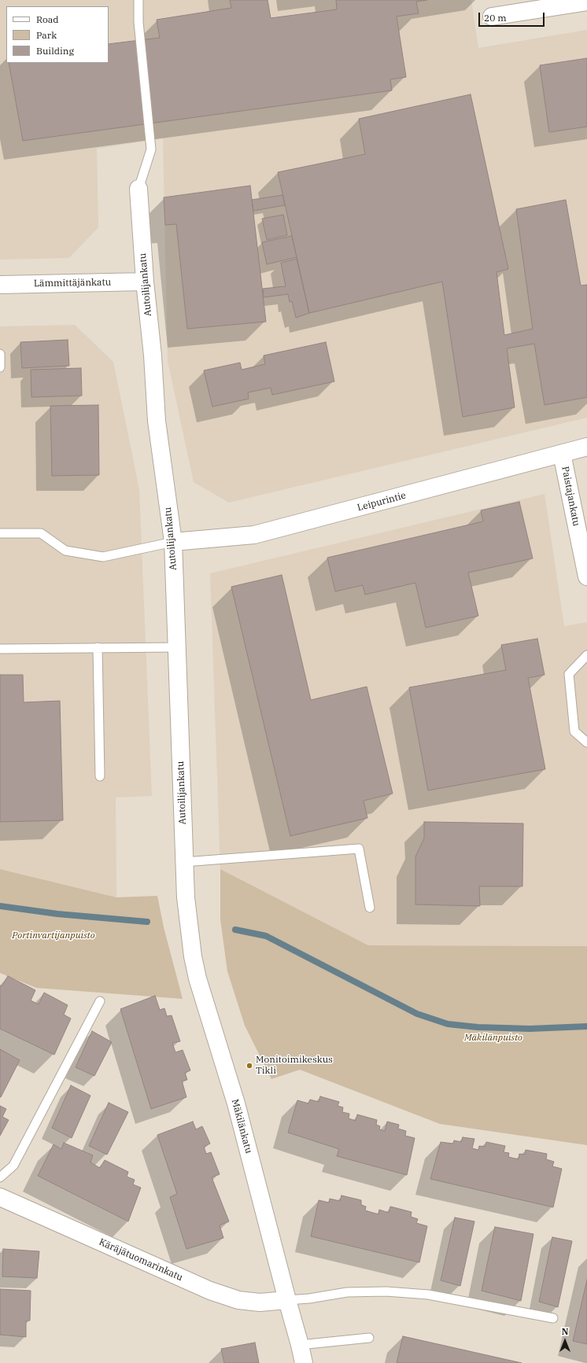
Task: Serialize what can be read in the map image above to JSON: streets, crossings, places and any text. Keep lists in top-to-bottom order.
{
  "streets": {
    "street": [
      "Lämmittäjänkatu",
      "Autoilijankatu",
      "Paistajankatu",
      "Leipurintie",
      "Mäkilänkatu",
      "Käräjätuomarinkatu"
    ]
  },
  "crossings": [
    ["Lämmittäjänkatu", "Autoilijankatu"],
    ["Autoilijankatu", "Leipurintie"],
    ["Autoilijankatu", "Mäkilänkatu"],
    ["Paistajankatu", "Leipurintie"],
    ["Mäkilänkatu", "Käräjätuomarinkatu"]
  ],
  "parks": ["Portinvartijanpuisto", "Mäkilänpuisto"],
  "places": ["Monitoimikeskus Tikli"],
  "legend": ["Road", "Park", "Building"],
  "scale_bar": "20 m",
  "north": "top"
}
